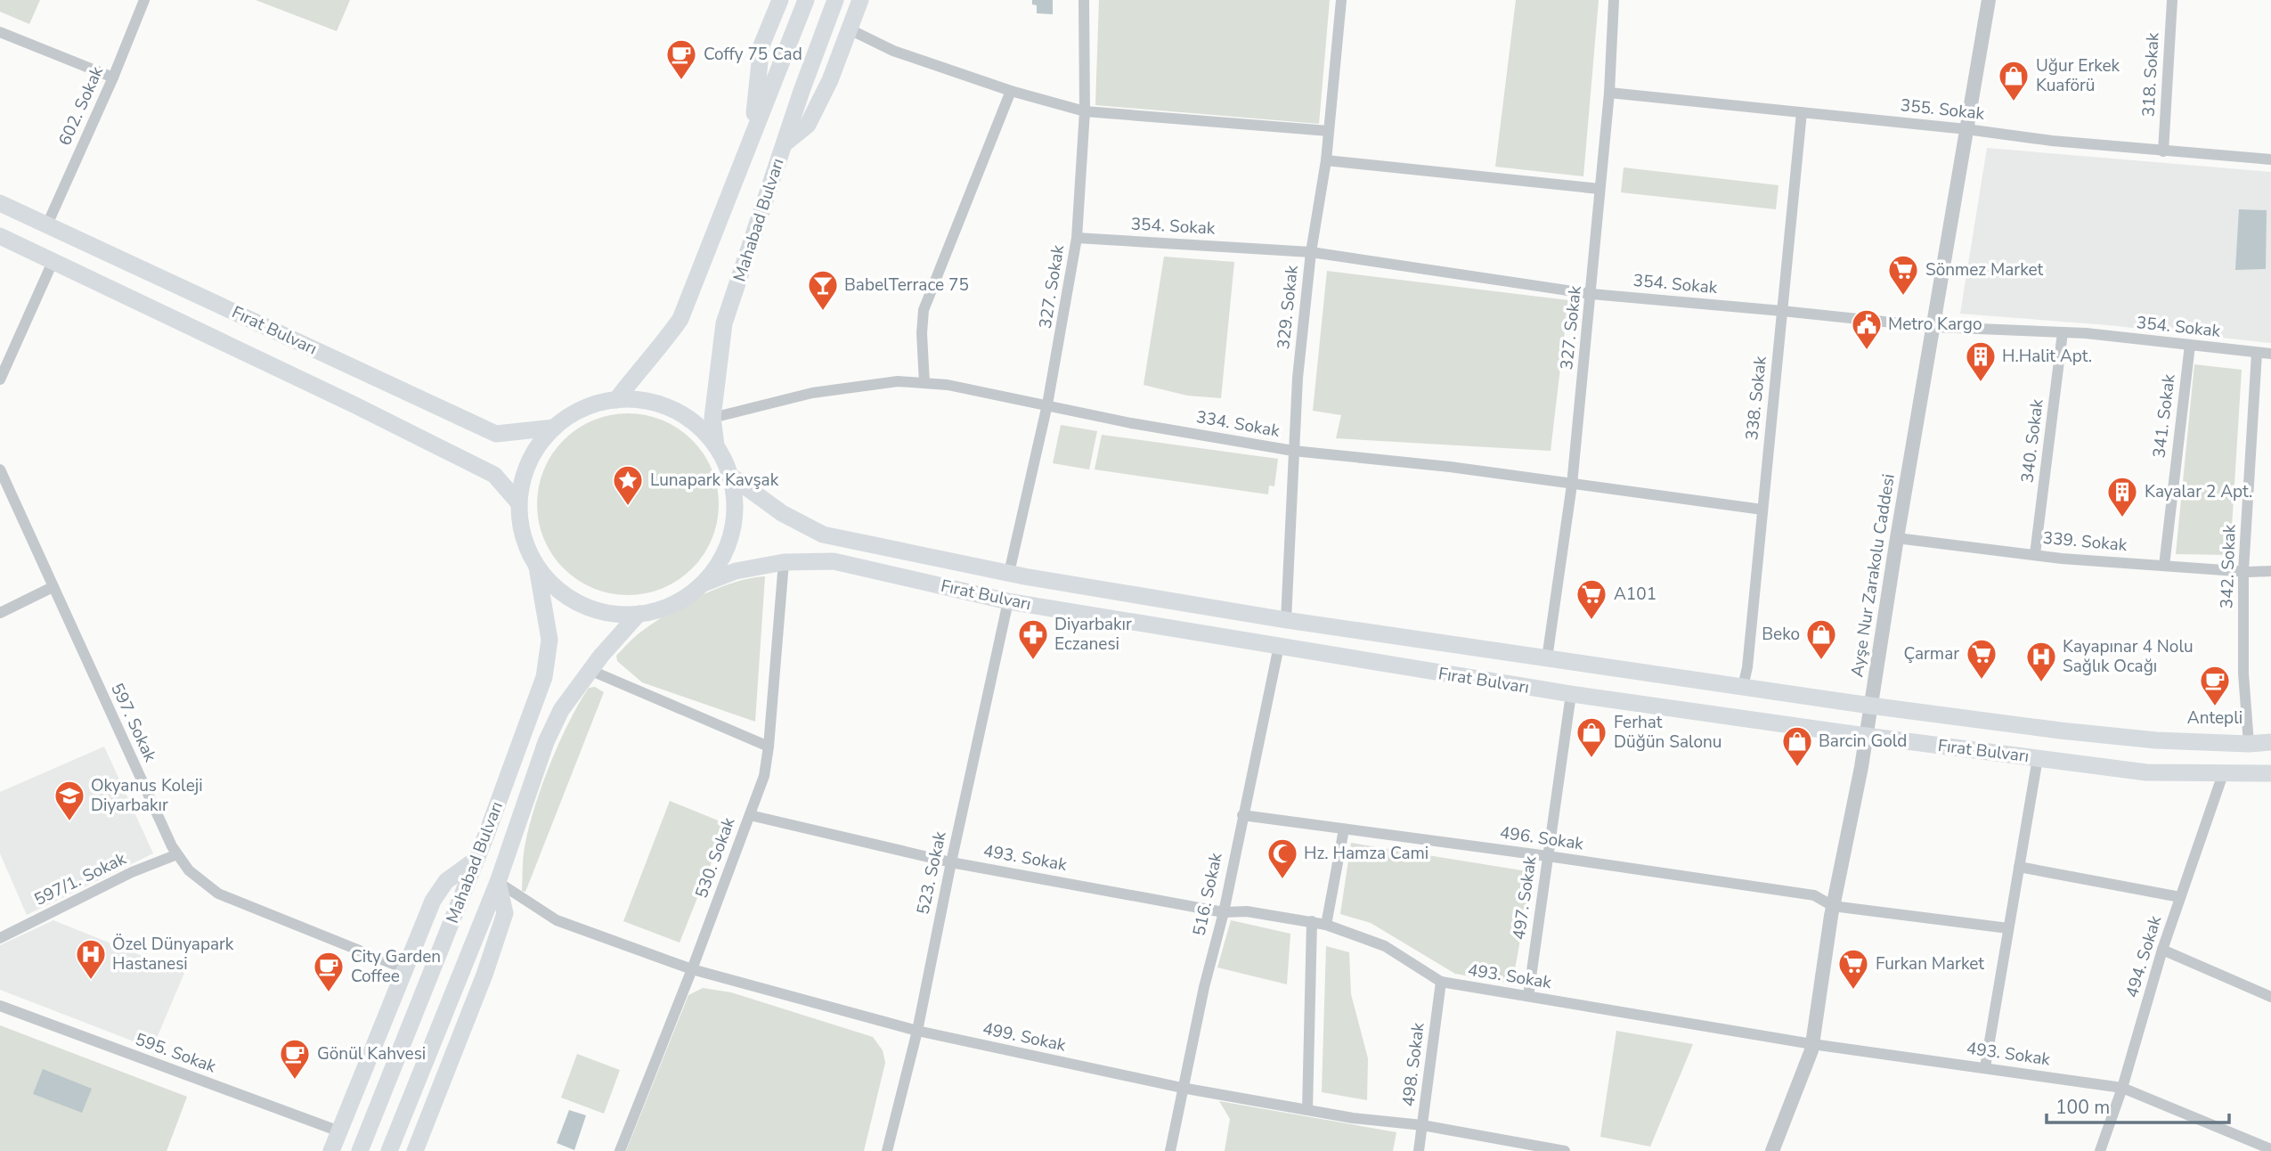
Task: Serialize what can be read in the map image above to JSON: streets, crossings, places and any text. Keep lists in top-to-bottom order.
{
  "streets": {
    "main road": ["Mahabad Bulvarı", "Fırat Bulvarı"],
    "street": [
      "318. Sokak",
      "602. Sokak",
      "355. Sokak",
      "354. Sokak",
      "327. Sokak",
      "329. Sokak",
      "338. Sokak",
      "341. Sokak",
      "334. Sokak",
      "340. Sokak",
      "339. Sokak",
      "342. Sokak",
      "Ayşe Nur Zarakolu Caddesi",
      "597. Sokak",
      "496. Sokak",
      "530. Sokak",
      "493. Sokak",
      "523. Sokak",
      "597/1. Sokak",
      "516. Sokak",
      "497. Sokak",
      "494. Sokak",
      "499. Sokak",
      "595. Sokak",
      "498. Sokak"
    ]
  },
  "crossings": [
    ["318. Sokak", "355. Sokak"],
    ["602. Sokak", "Fırat Bulvarı"],
    ["355. Sokak", "327. Sokak"],
    ["355. Sokak", "338. Sokak"],
    ["355. Sokak", "Ayşe Nur Zarakolu Caddesi"],
    ["Mahabad Bulvarı", "Fırat Bulvarı"],
    ["Mahabad Bulvarı", "334. Sokak"],
    ["Mahabad Bulvarı", "499. Sokak"],
    ["354. Sokak", "327. Sokak"],
    ["354. Sokak", "329. Sokak"],
    ["354. Sokak", "338. Sokak"],
    ["354. Sokak", "341. Sokak"],
    ["354. Sokak", "340. Sokak"],
    ["354. Sokak", "342. Sokak"],
    ["354. Sokak", "Ayşe Nur Zarakolu Caddesi"],
    ["327. Sokak", "Fırat Bulvarı"],
    ["327. Sokak", "334. Sokak"],
    ["329. Sokak", "Fırat Bulvarı"],
    ["329. Sokak", "334. Sokak"],
    ["Fırat Bulvarı", "338. Sokak"],
    ["Fırat Bulvarı", "342. Sokak"],
    ["Fırat Bulvarı", "Ayşe Nur Zarakolu Caddesi"],
    ["Fırat Bulvarı", "530. Sokak"],
    ["Fırat Bulvarı", "523. Sokak"],
    ["Fırat Bulvarı", "516. Sokak"],
    ["Fırat Bulvarı", "497. Sokak"],
    ["Fırat Bulvarı", "494. Sokak"],
    ["338. Sokak", "334. Sokak"],
    ["341. Sokak", "339. Sokak"],
    ["340. Sokak", "339. Sokak"],
    ["339. Sokak", "342. Sokak"],
    ["339. Sokak", "Ayşe Nur Zarakolu Caddesi"],
    ["Ayşe Nur Zarakolu Caddesi", "496. Sokak"],
    ["Ayşe Nur Zarakolu Caddesi", "493. Sokak"],
    ["597. Sokak", "597/1. Sokak"],
    ["496. Sokak", "516. Sokak"],
    ["496. Sokak", "497. Sokak"],
    ["530. Sokak", "493. Sokak"],
    ["530. Sokak", "499. Sokak"],
    ["493. Sokak", "523. Sokak"],
    ["493. Sokak", "516. Sokak"],
    ["493. Sokak", "497. Sokak"],
    ["493. Sokak", "494. Sokak"],
    ["493. Sokak", "498. Sokak"],
    ["523. Sokak", "499. Sokak"],
    ["516. Sokak", "499. Sokak"],
    ["499. Sokak", "498. Sokak"]
  ],
  "places": {
    "cafe": [
      "Coffy 75 Cad",
      "Antepli",
      "City Garden Coffee",
      "Gönül Kahvesi"
    ],
    "shop": [
      "Uğur Erkek Kuaförü",
      "Beko",
      "Ferhat Düğün Salonu",
      "Barcin Gold"
    ],
    "supermarket": [
      "Sönmez Market",
      "A101",
      "Çarmar",
      "Furkan Market"
    ],
    "bar": ["BabelTerrace 75"],
    "public building": ["Metro Kargo"],
    "building": ["H.Halit Apt.", "Kayalar 2 Apt."],
    "place": ["Lunapark Kavşak"],
    "pharmacy": ["Diyarbakır Eczanesi"],
    "hospital": ["Kayapınar 4 Nolu Sağlık Ocağı", "Özel Dünyapark Hastanesi"],
    "school or university": ["Okyanus Koleji Diyarbakır"],
    "mosque": ["Hz. Hamza Cami"]
  },
  "scale_bar": "100 m"
}
